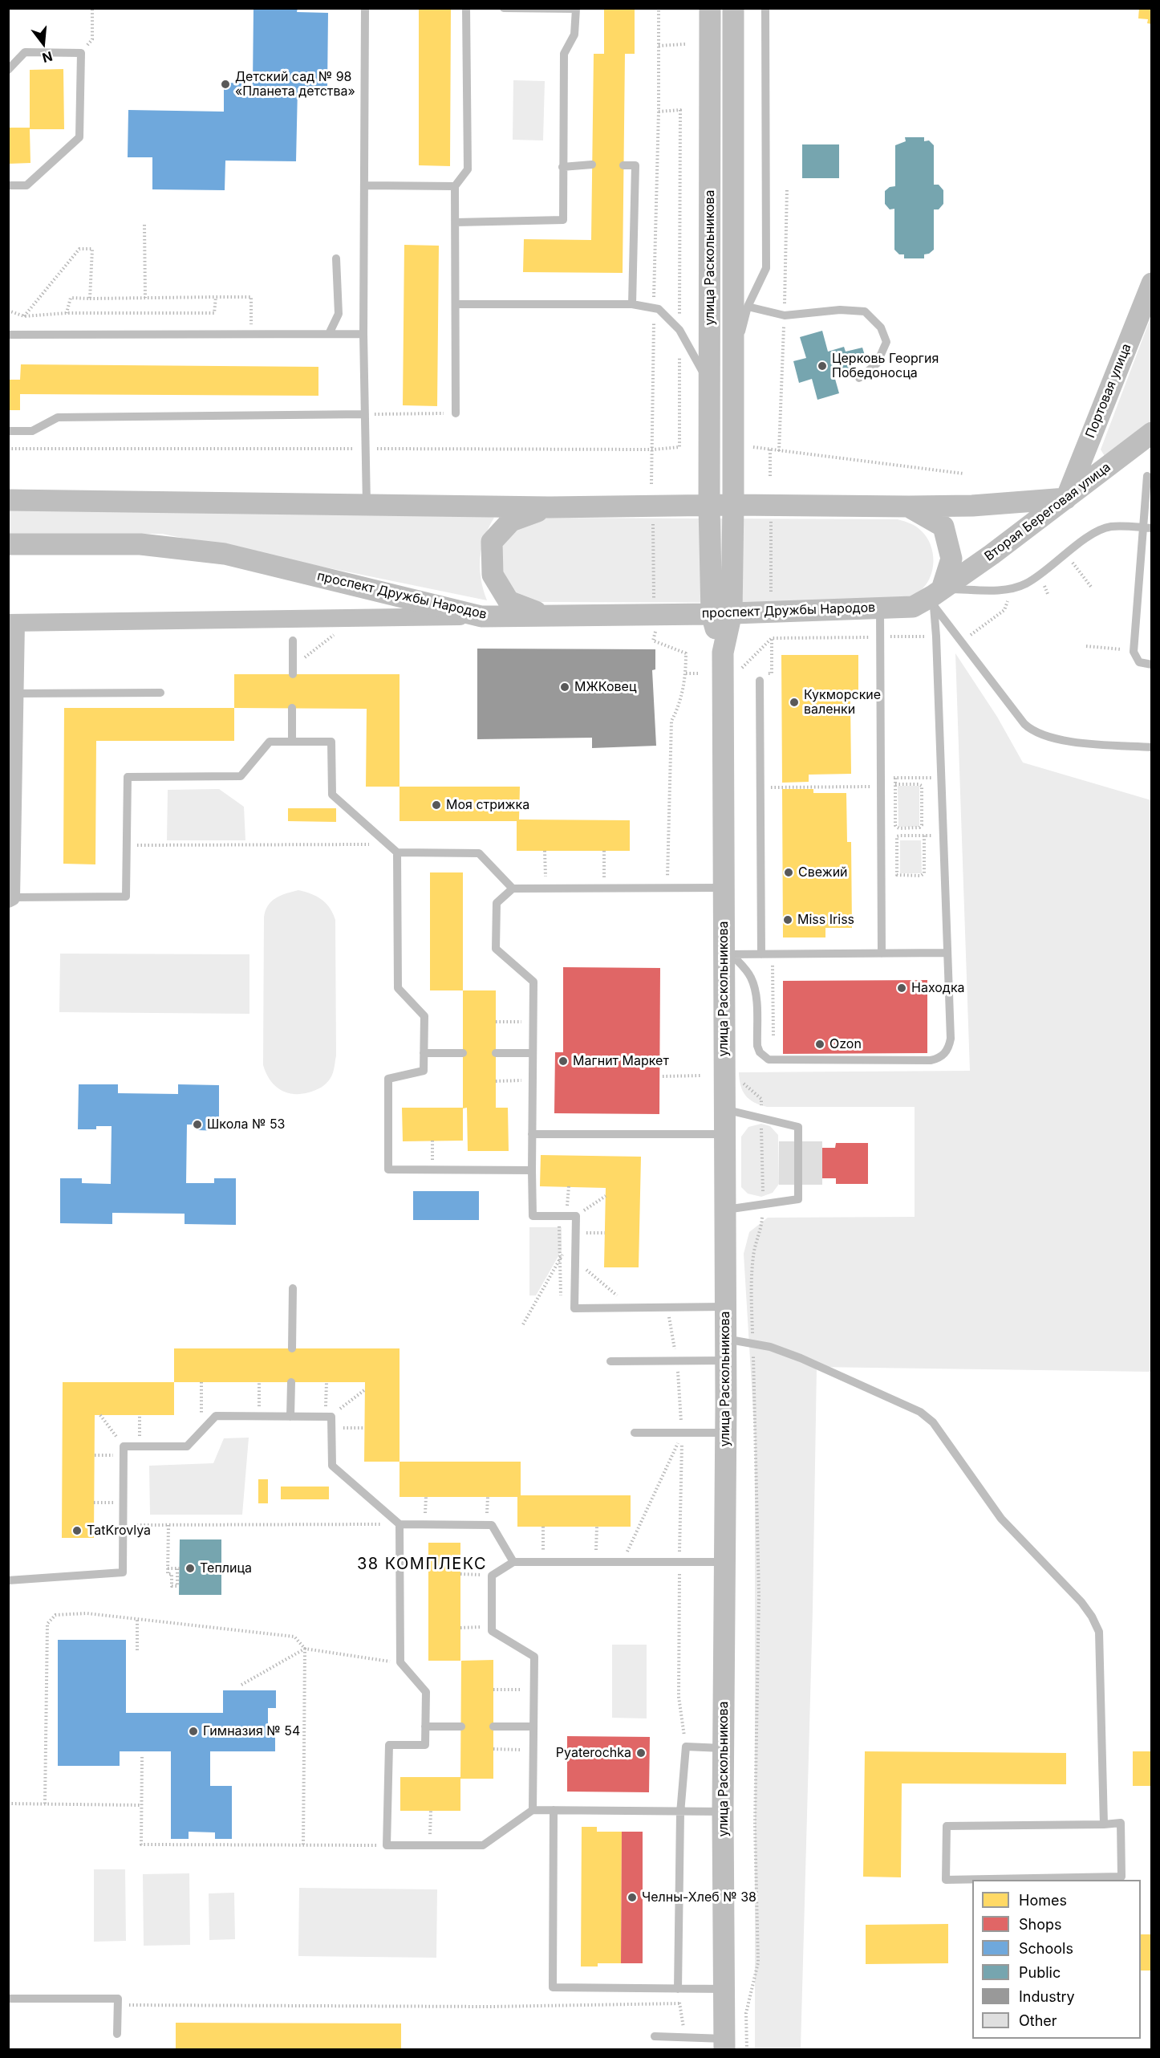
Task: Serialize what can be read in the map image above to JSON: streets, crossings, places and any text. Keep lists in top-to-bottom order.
{
  "streets": {
    "street": [
      "улица Раскольникова",
      "Портовая улица",
      "Вторая Береговая улица",
      "проспект Дружбы Народов"
    ]
  },
  "crossings": [
    ["улица Раскольникова", "проспект Дружбы Народов"],
    ["Портовая улица", "Вторая Береговая улица"],
    ["Вторая Береговая улица", "проспект Дружбы Народов"]
  ],
  "districts": ["38 КОМПЛЕКС"],
  "places": [
    "Детский сад № 98 «Планета детства»",
    "Церковь Георгия Победоносца",
    "МЖКовец",
    "Кукморские валенки",
    "Моя стрижка",
    "Свежий",
    "Miss Iriss",
    "Находка",
    "Ozon",
    "Магнит Маркет",
    "Школа № 53",
    "TatKrovlya",
    "Теплица",
    "Гимназия № 54",
    "Pyaterochka",
    "Челны-Хлеб № 38"
  ],
  "legend": [
    "Homes",
    "Shops",
    "Schools",
    "Public",
    "Industry",
    "Other"
  ],
  "north": "bottom"
}
